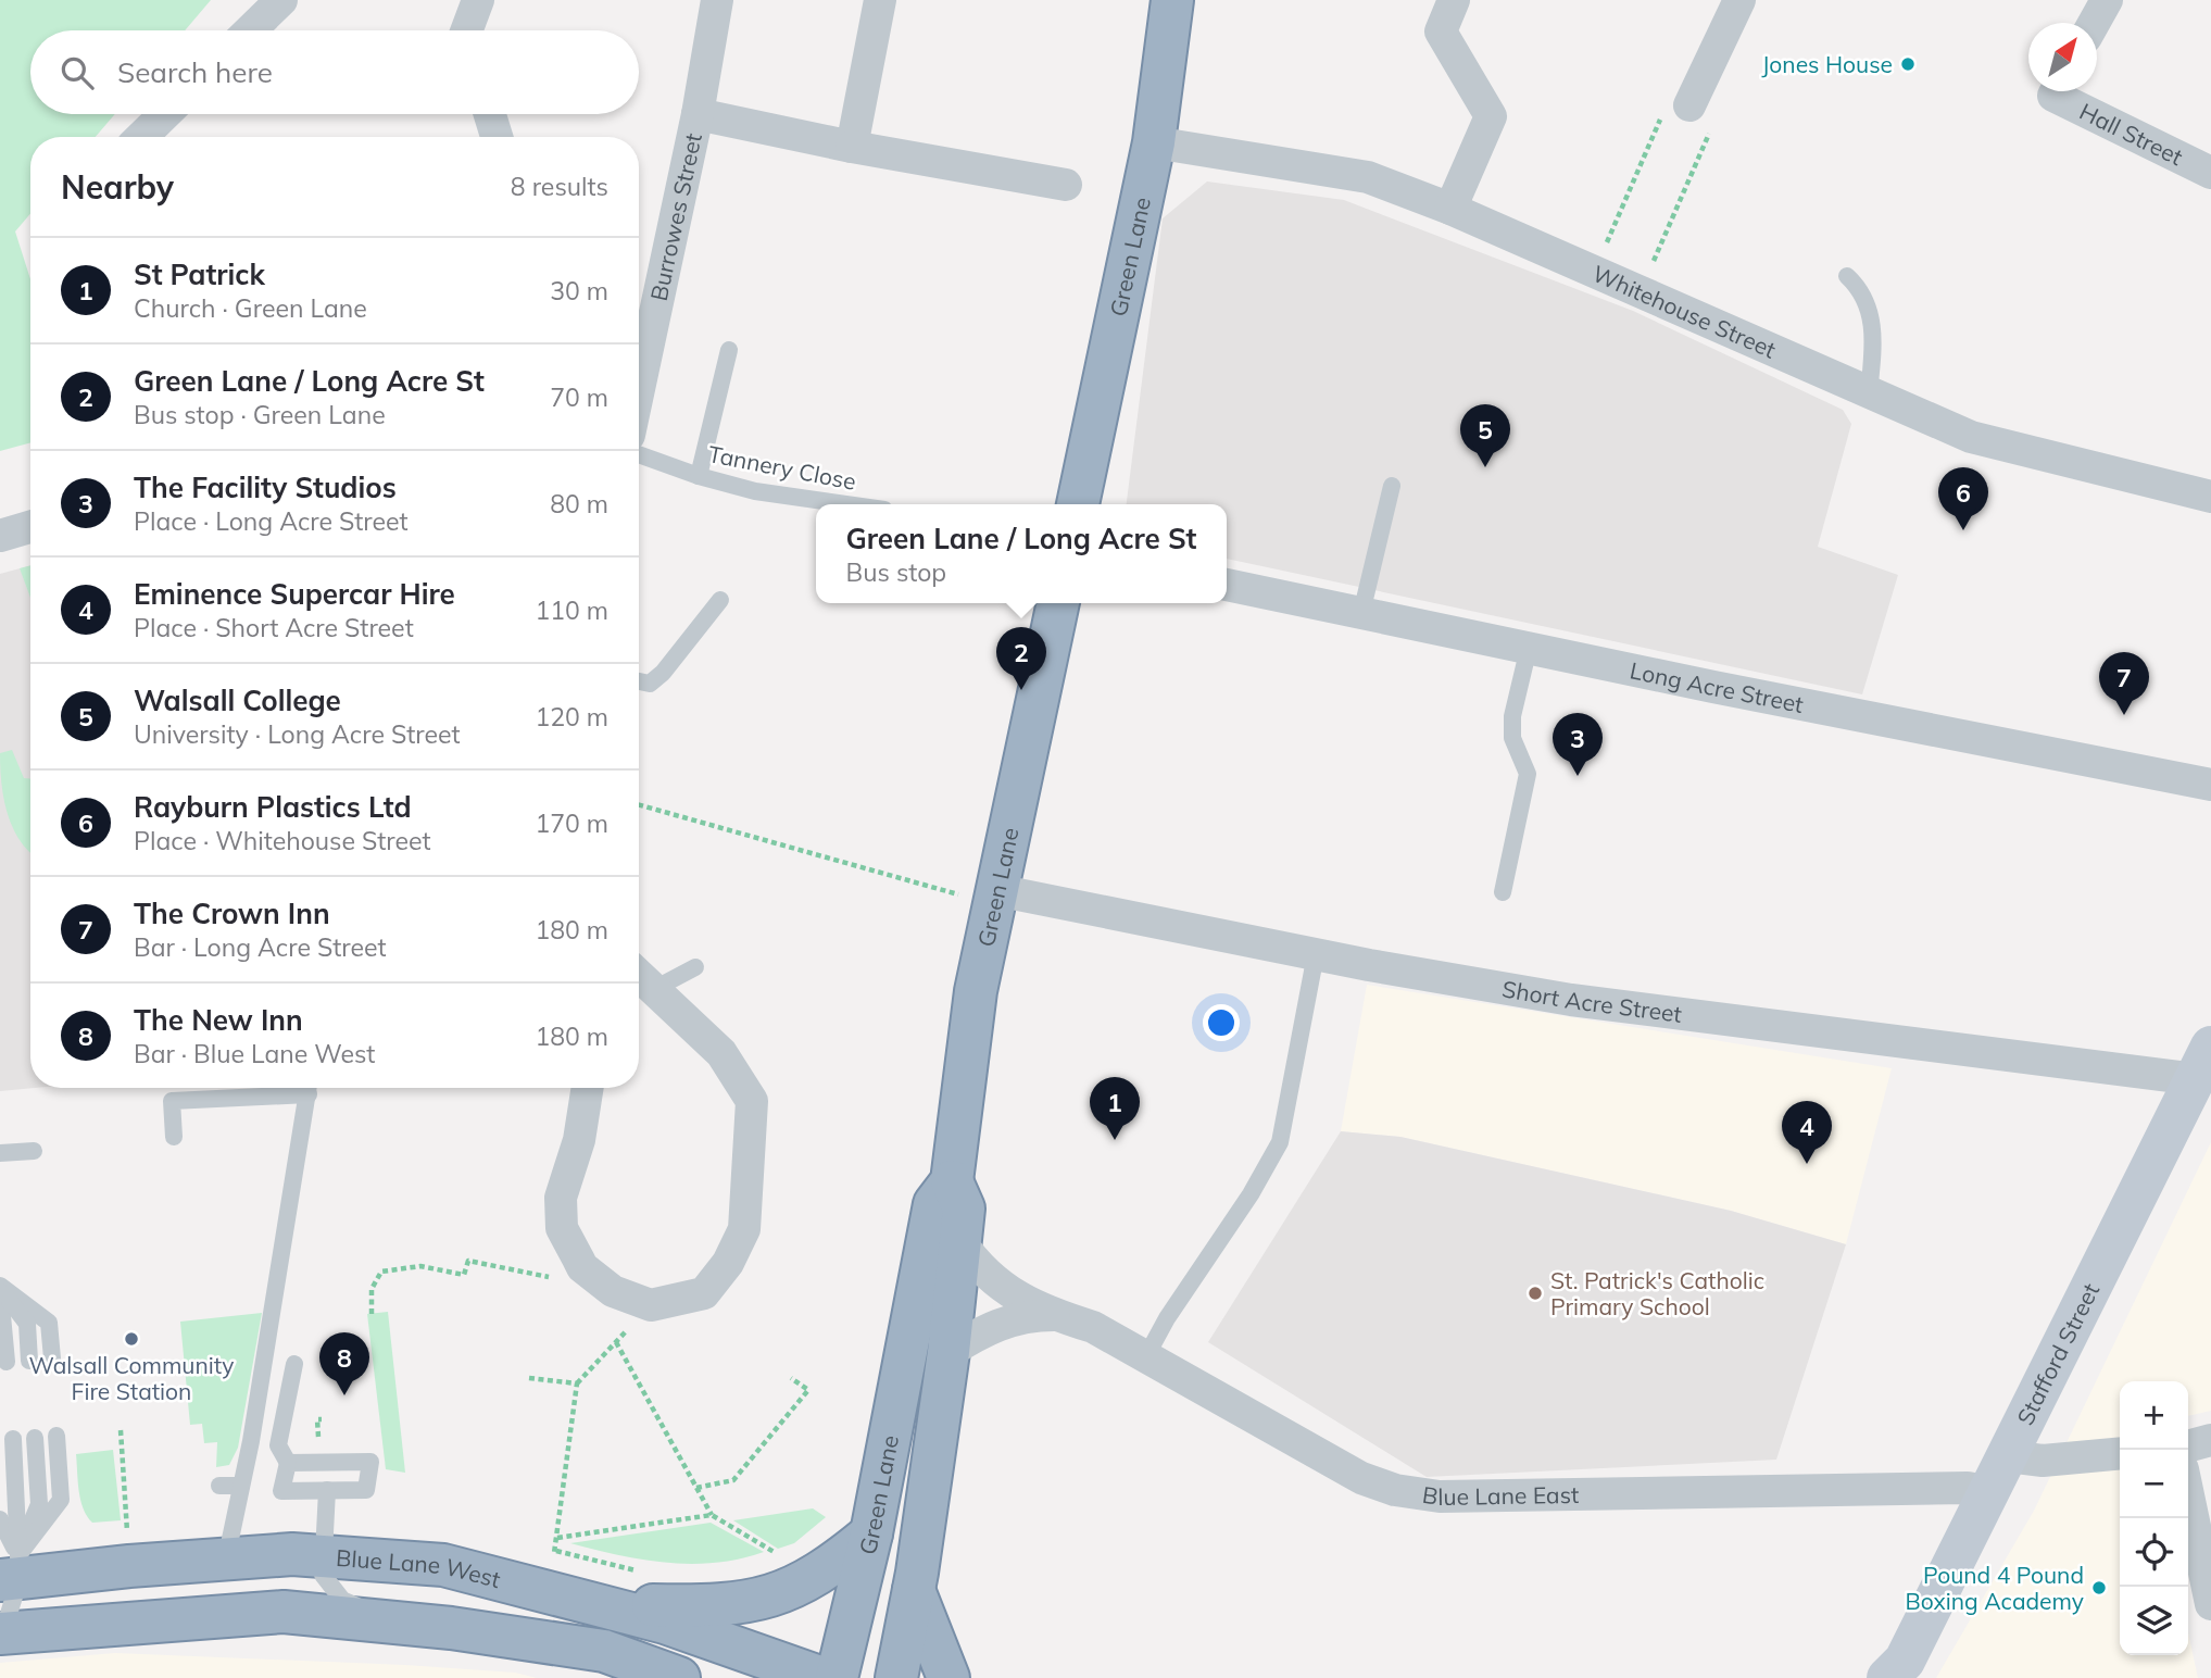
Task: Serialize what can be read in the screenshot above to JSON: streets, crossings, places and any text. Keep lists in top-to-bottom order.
{
  "streets": {
    "highway": ["Green Lane", "Blue Lane West"],
    "main road": ["Stafford Street"],
    "street": [
      "Hall Street",
      "Burrowes Street",
      "Whitehouse Street",
      "Long Acre Street",
      "Short Acre Street",
      "Blue Lane East"
    ],
    "lane": ["Tannery Close"]
  },
  "crossings": [
    ["Green Lane", "Whitehouse Street"],
    ["Green Lane", "Short Acre Street"],
    ["Green Lane", "Blue Lane East"],
    ["Short Acre Street", "Stafford Street"],
    ["Stafford Street", "Blue Lane East"]
  ],
  "places": [
    "Jones House",
    "St. Patrick's Catholic Primary School",
    "Walsall Community Fire Station",
    "Pound 4 Pound Boxing Academy"
  ],
  "north": "top right",
  "page": {
    "search": "Search here",
    "heading": ["Nearby", "8 results"],
    "list": [
      {
        "mark": "1",
        "name": "St Patrick",
        "note": "Church · Green Lane",
        "value": "30 m"
      },
      {
        "mark": "2",
        "name": "Green Lane / Long Acre St",
        "note": "Bus stop · Green Lane",
        "value": "70 m"
      },
      {
        "mark": "3",
        "name": "The Facility Studios",
        "note": "Place · Long Acre Street",
        "value": "80 m"
      },
      {
        "mark": "4",
        "name": "Eminence Supercar Hire",
        "note": "Place · Short Acre Street",
        "value": "110 m"
      },
      {
        "mark": "5",
        "name": "Walsall College",
        "note": "University · Long Acre Street",
        "value": "120 m"
      },
      {
        "mark": "6",
        "name": "Rayburn Plastics Ltd",
        "note": "Place · Whitehouse Street",
        "value": "170 m"
      },
      {
        "mark": "7",
        "name": "The Crown Inn",
        "note": "Bar · Long Acre Street",
        "value": "180 m"
      },
      {
        "mark": "8",
        "name": "The New Inn",
        "note": "Bar · Blue Lane West",
        "value": "180 m"
      }
    ],
    "pins": [
      "5",
      "6",
      "2",
      "7",
      "3",
      "1",
      "4",
      "8"
    ],
    "popup": ["Green Lane / Long Acre St", "Bus stop"],
    "map_buttons": ["+", "−"]
  }
}
